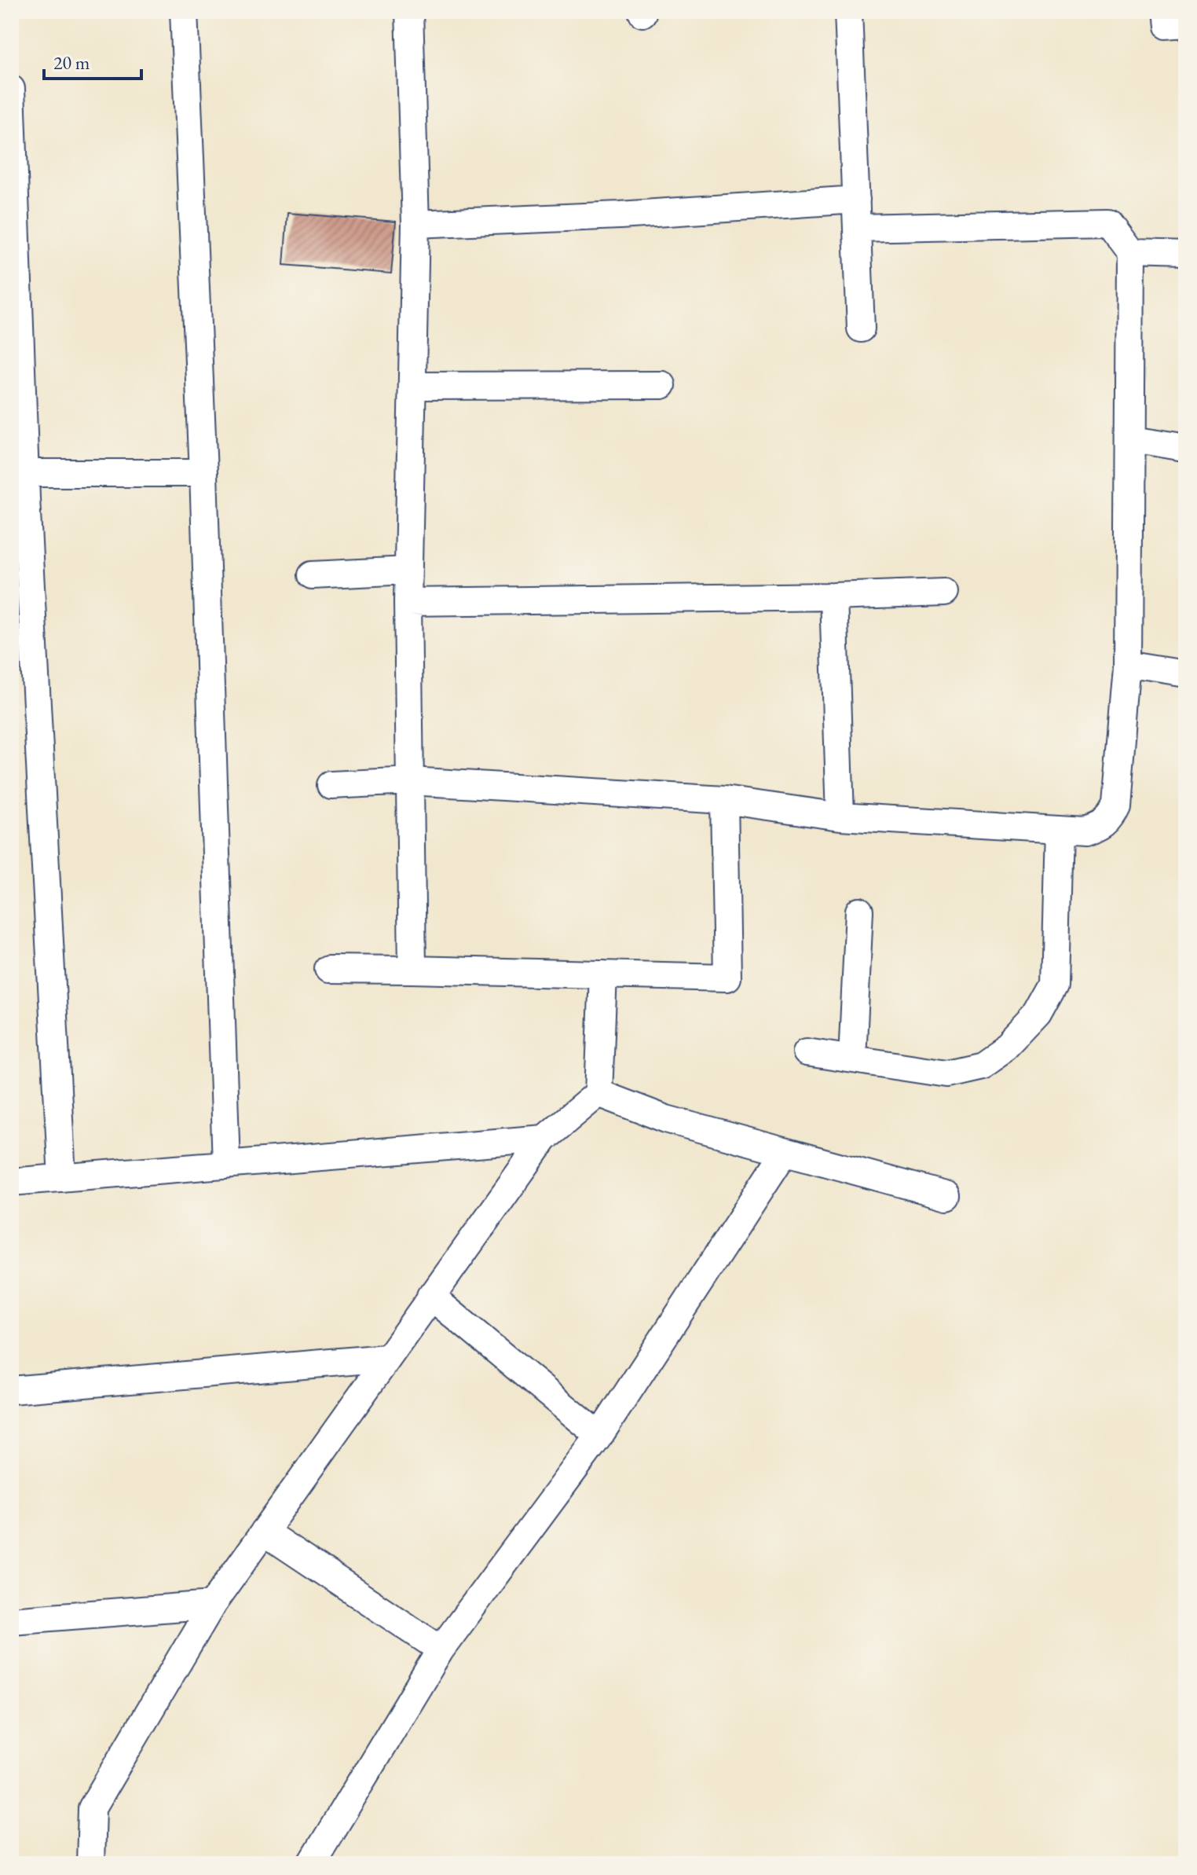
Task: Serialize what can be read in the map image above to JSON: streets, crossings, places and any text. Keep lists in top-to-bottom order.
{
  "scale_bar": "20 m"
}
